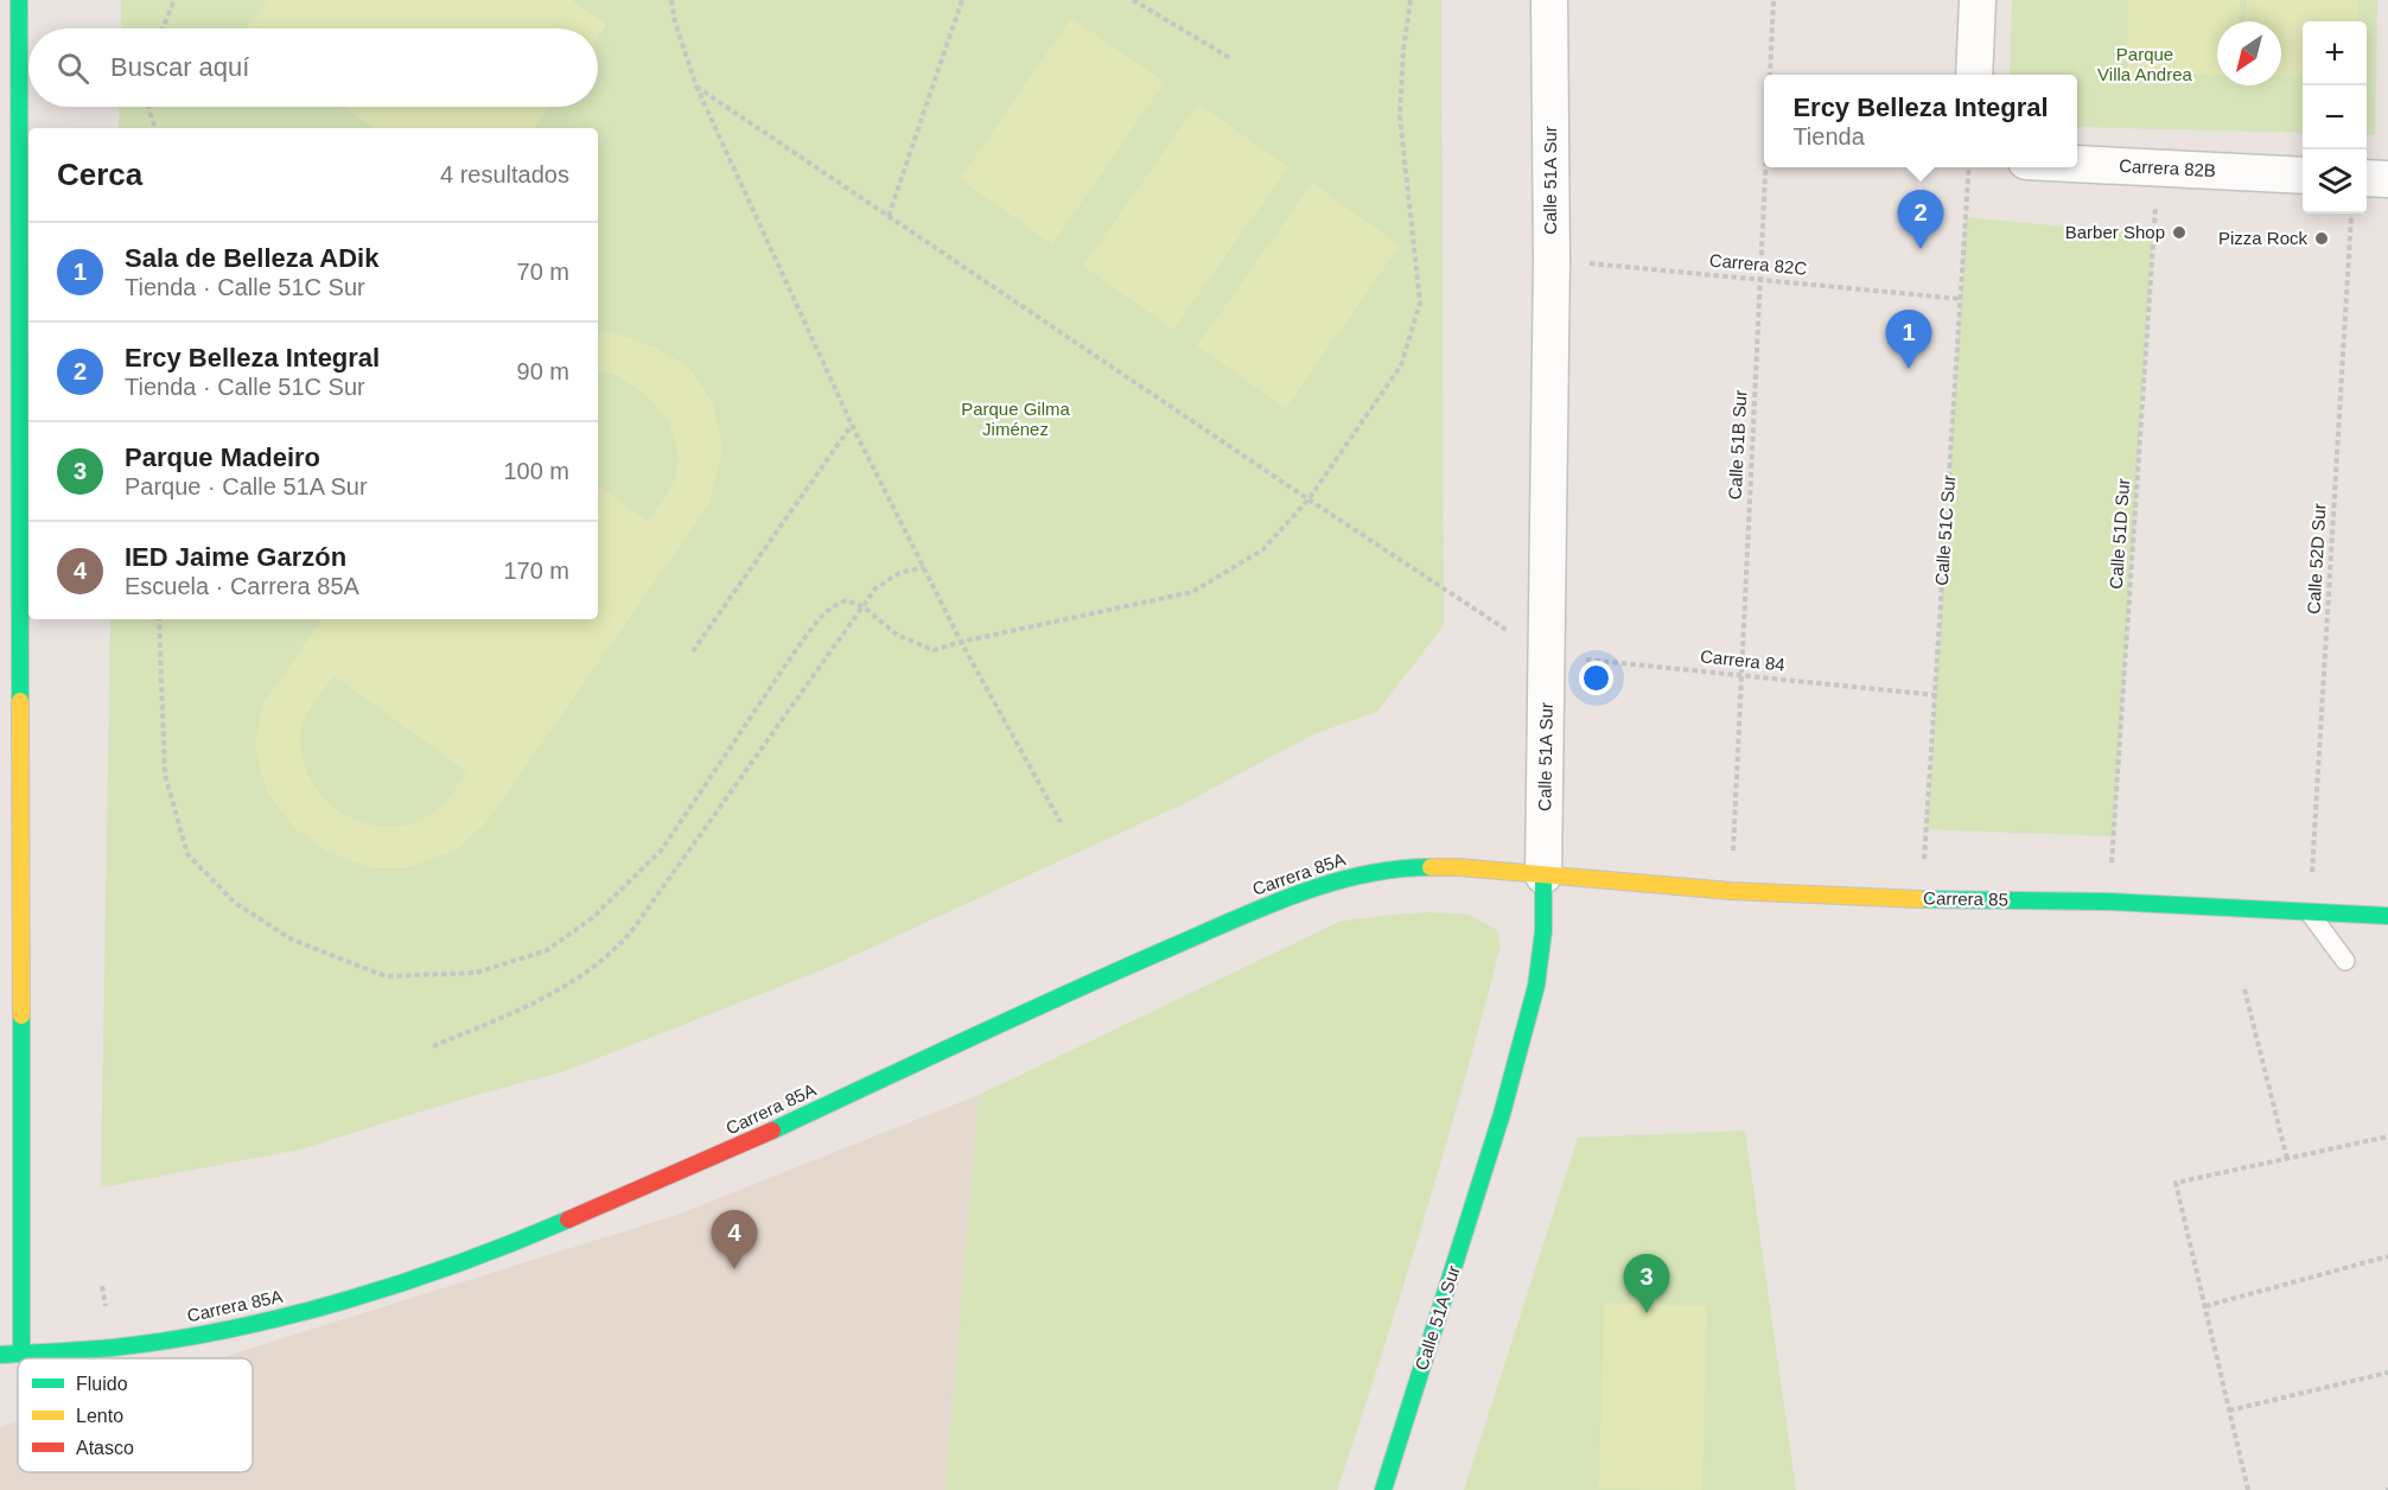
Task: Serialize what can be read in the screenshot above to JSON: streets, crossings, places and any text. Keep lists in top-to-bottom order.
{
  "streets": {
    "street": [
      "Carrera 82B",
      "Calle 51A Sur",
      "Carrera 85A",
      "Carrera 85"
    ],
    "path": [
      "Carrera 82C",
      "Calle 51B Sur",
      "Calle 51C Sur",
      "Calle 51D Sur",
      "Calle 52D Sur",
      "Carrera 84"
    ]
  },
  "crossings": [
    ["Carrera 82B", "Calle 51D Sur"],
    ["Calle 51A Sur", "Carrera 82C"],
    ["Calle 51A Sur", "Carrera 84"],
    ["Calle 51A Sur", "Carrera 85A"],
    ["Calle 51A Sur", "Carrera 85"],
    ["Carrera 82C", "Calle 51B Sur"],
    ["Carrera 82C", "Calle 51C Sur"],
    ["Calle 51B Sur", "Carrera 84"],
    ["Calle 51B Sur", "Carrera 85"],
    ["Calle 51C Sur", "Carrera 84"],
    ["Calle 51C Sur", "Carrera 85"],
    ["Calle 51D Sur", "Carrera 85"],
    ["Calle 52D Sur", "Carrera 85"],
    ["Carrera 85A", "Carrera 85"]
  ],
  "parks": ["Parque Villa Andrea", "Parque Gilma Jiménez"],
  "places": ["Barber Shop", "Pizza Rock"],
  "legend": ["Fluido", "Lento", "Atasco"],
  "north": "bottom left",
  "page": {
    "map_buttons": ["+", "−"],
    "search": "Buscar aquí",
    "popup": ["Ercy Belleza Integral", "Tienda"],
    "heading": ["Cerca", "4 resultados"],
    "pins": [
      "2",
      "1",
      "4",
      "3"
    ],
    "list": [
      {
        "mark": "1",
        "name": "Sala de Belleza ADik",
        "note": "Tienda · Calle 51C Sur",
        "value": "70 m"
      },
      {
        "mark": "2",
        "name": "Ercy Belleza Integral",
        "note": "Tienda · Calle 51C Sur",
        "value": "90 m"
      },
      {
        "mark": "3",
        "name": "Parque Madeiro",
        "note": "Parque · Calle 51A Sur",
        "value": "100 m"
      },
      {
        "mark": "4",
        "name": "IED Jaime Garzón",
        "note": "Escuela · Carrera 85A",
        "value": "170 m"
      }
    ]
  }
}
